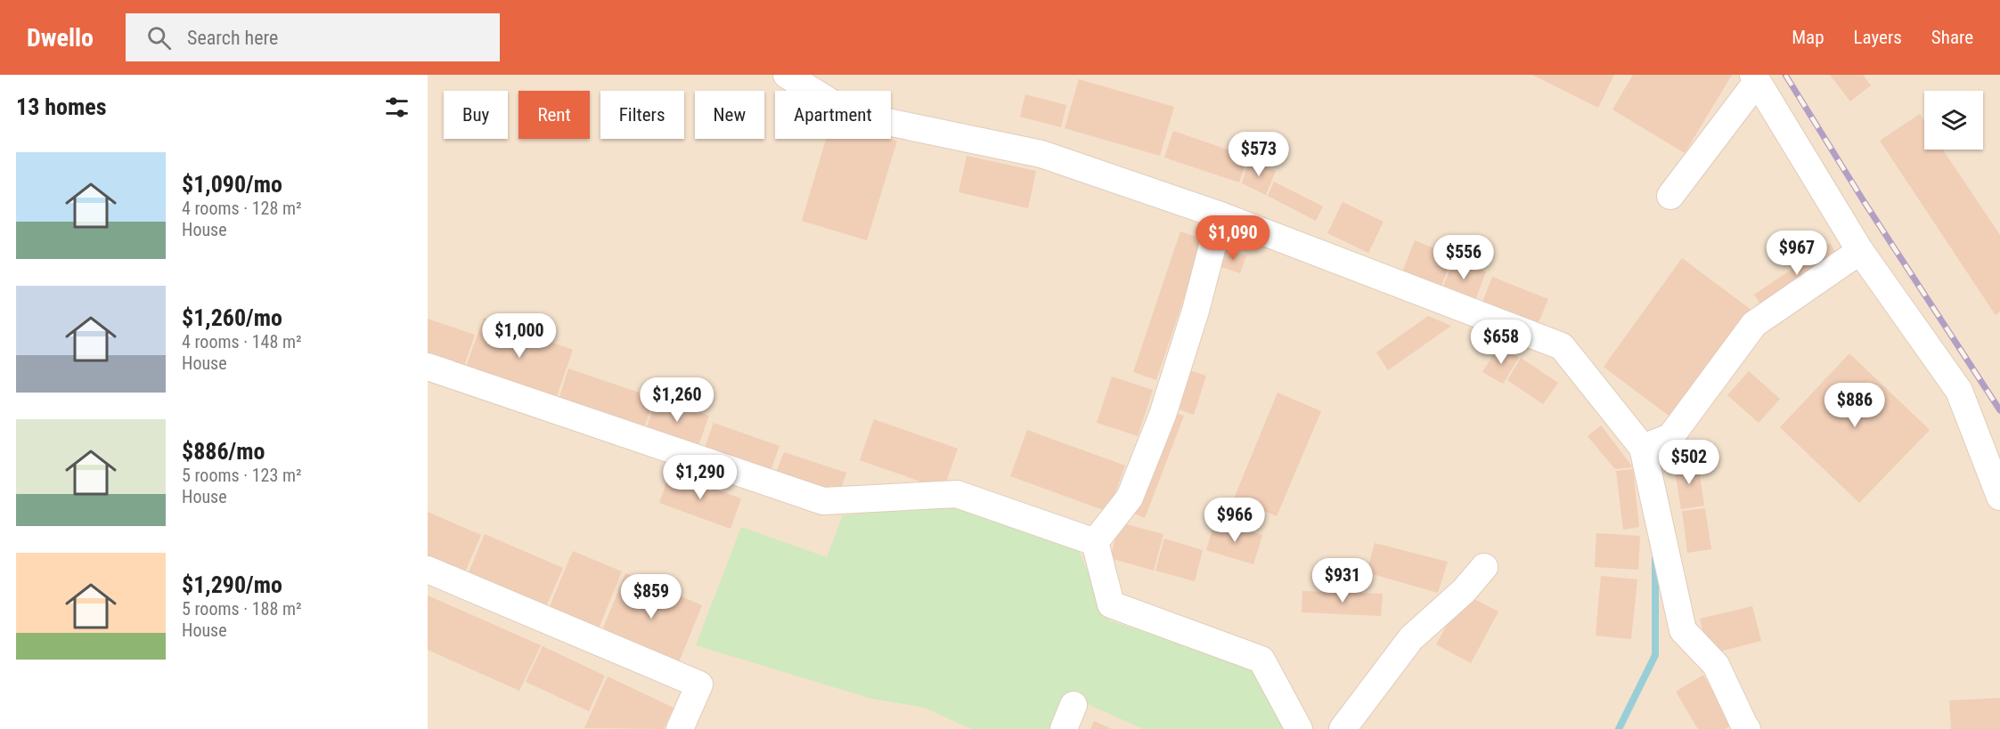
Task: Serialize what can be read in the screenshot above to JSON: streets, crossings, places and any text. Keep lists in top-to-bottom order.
{
  "page": {
    "header": "Dwello",
    "search": "Search here",
    "nav": ["Map", "Layers", "Share"],
    "heading": "13 homes",
    "chip": [
      "Buy",
      "Rent",
      "Filters",
      "New",
      "Apartment"
    ],
    "price": [
      "$573",
      "$1,090",
      "$967",
      "$556",
      "$1,000",
      "$658",
      "$1,260",
      "$886",
      "$502",
      "$1,290",
      "$966",
      "$931",
      "$859"
    ],
    "list": [
      {
        "name": "$1,090/mo",
        "note": "4 rooms · 128 m² · House"
      },
      {
        "name": "$1,260/mo",
        "note": "4 rooms · 148 m² · House"
      },
      {
        "name": "$886/mo",
        "note": "5 rooms · 123 m² · House"
      },
      {
        "name": "$1,290/mo",
        "note": "5 rooms · 188 m² · House"
      }
    ]
  }
}
